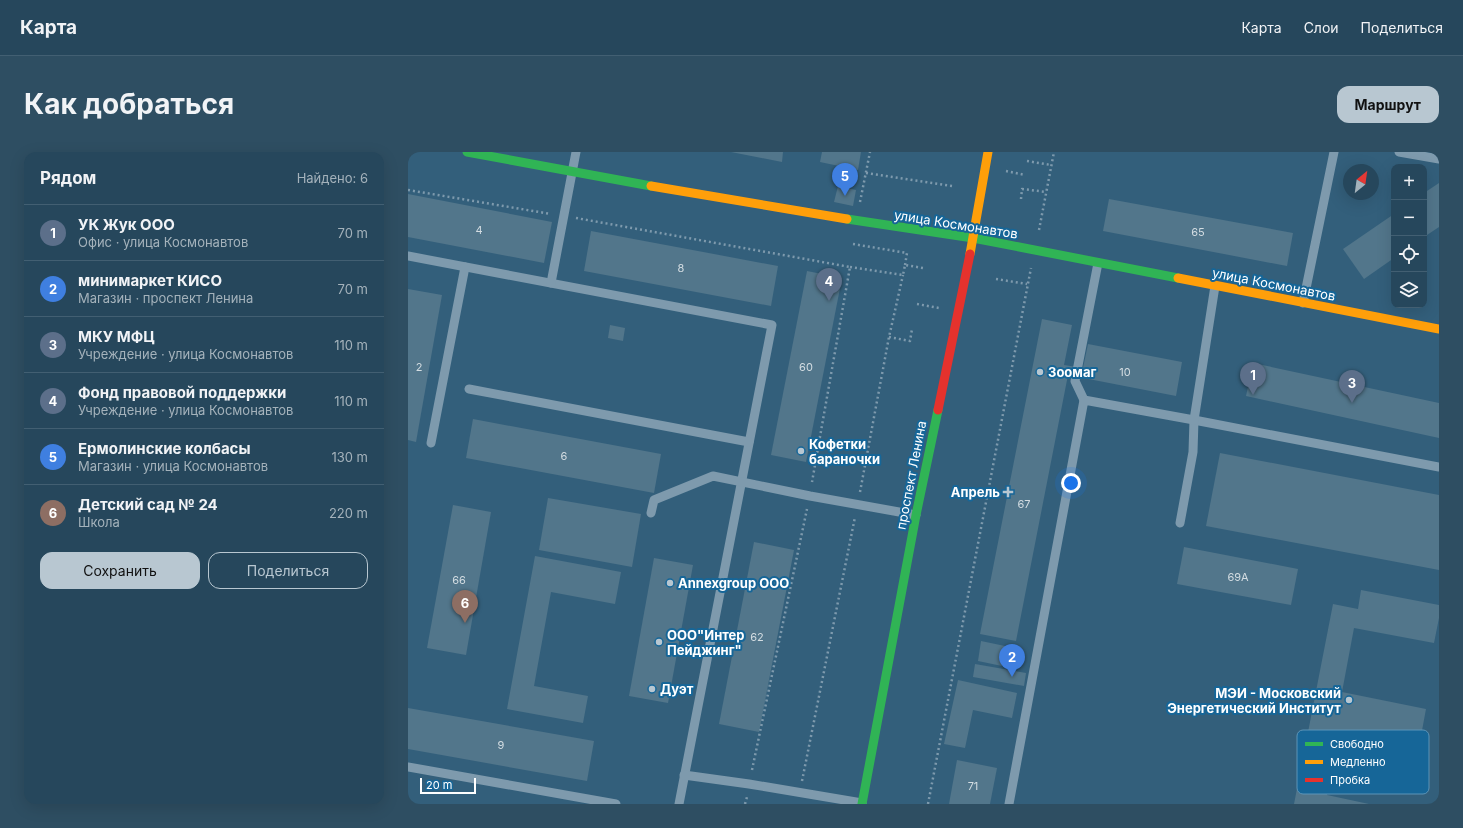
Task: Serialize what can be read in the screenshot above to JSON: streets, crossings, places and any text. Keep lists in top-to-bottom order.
{
  "streets": {
    "street": ["улица Космонавтов", "проспект Ленина"]
  },
  "crossings": [
    ["улица Космонавтов", "проспект Ленина"]
  ],
  "places": {
    "other": [
      "Зоомаг",
      "Кофетки бараночки",
      "Annexgroup ООО",
      "ООО\"Интер Пейджинг\"",
      "Дуэт",
      "МЭИ - Московский Энергетический Институт"
    ],
    "health": ["Апрель"]
  },
  "house_numbers": [
    "4",
    "65",
    "8",
    "2",
    "60",
    "10",
    "6",
    "67",
    "69А",
    "66",
    "62",
    "9",
    "71"
  ],
  "legend": ["Свободно", "Медленно", "Пробка"],
  "scale_bar": "20 m",
  "north": "top right",
  "page": {
    "header": "Карта",
    "nav": ["Карта", "Слои", "Поделиться"],
    "buttons": [
      "Маршрут",
      ["Сохранить", "Поделиться"]
    ],
    "title": "Как добраться",
    "heading": ["Рядом", "Найдено: 6"],
    "pins": [
      "5",
      "4",
      "1",
      "3",
      "6",
      "2"
    ],
    "map_buttons": ["+", "−"],
    "list": [
      {
        "mark": "1",
        "name": "УК Жук ООО",
        "note": "Офис · улица Космонавтов",
        "value": "70 m"
      },
      {
        "mark": "2",
        "name": "минимаркет КИСО",
        "note": "Магазин · проспект Ленина",
        "value": "70 m"
      },
      {
        "mark": "3",
        "name": "МКУ МФЦ",
        "note": "Учреждение · улица Космонавтов",
        "value": "110 m"
      },
      {
        "mark": "4",
        "name": "Фонд правовой поддержки",
        "note": "Учреждение · улица Космонавтов",
        "value": "110 m"
      },
      {
        "mark": "5",
        "name": "Ермолинские колбасы",
        "note": "Магазин · улица Космонавтов",
        "value": "130 m"
      },
      {
        "mark": "6",
        "name": "Детский сад № 24",
        "note": "Школа",
        "value": "220 m"
      }
    ],
    "scale": "20 m"
  }
}
